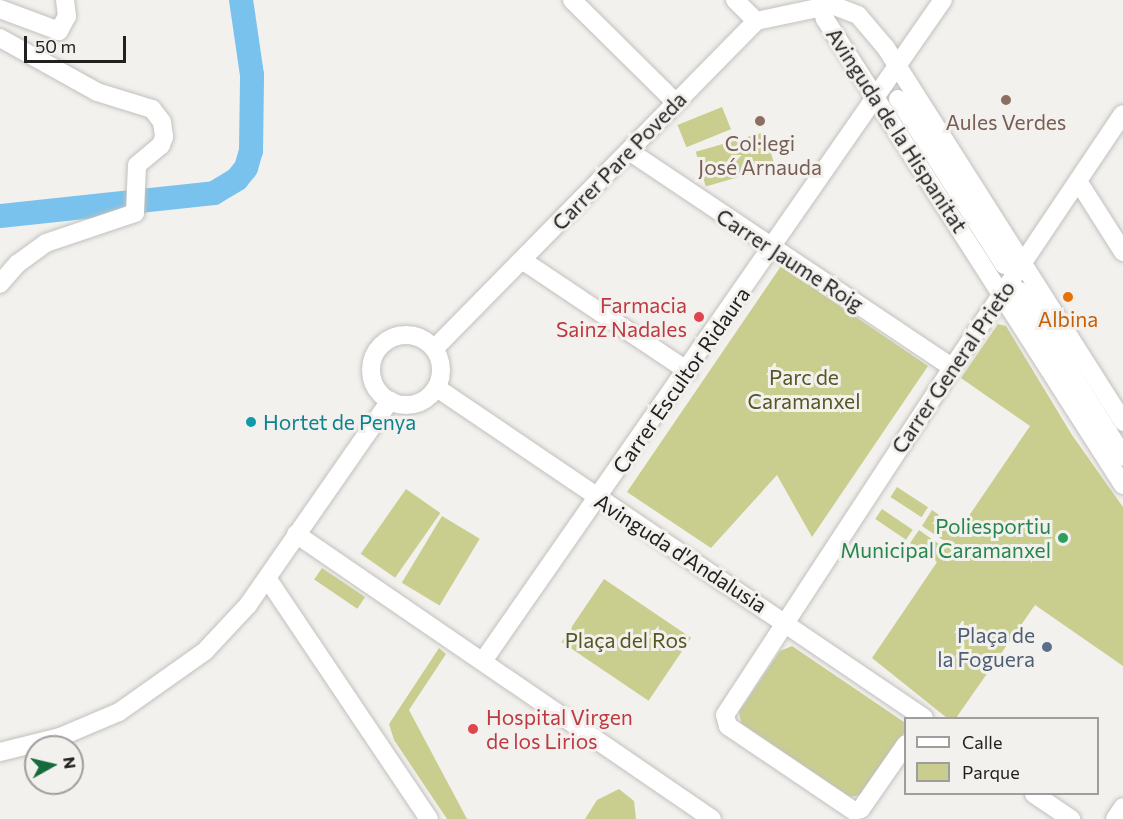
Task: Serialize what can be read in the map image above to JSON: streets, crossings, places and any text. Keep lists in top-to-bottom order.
{
  "streets": {
    "street": [
      "Avinguda de la Hispanitat",
      "Carrer Pare Poveda",
      "Carrer Jaume Roig",
      "Carrer General Prieto",
      "Carrer Escultor Ridaura",
      "Avinguda d'Andalusia"
    ]
  },
  "crossings": [
    ["Avinguda de la Hispanitat", "Carrer General Prieto"],
    ["Avinguda de la Hispanitat", "Carrer Escultor Ridaura"],
    ["Carrer Pare Poveda", "Carrer Jaume Roig"],
    ["Carrer Pare Poveda", "Avinguda d'Andalusia"],
    ["Carrer Jaume Roig", "Carrer General Prieto"],
    ["Carrer Jaume Roig", "Carrer Escultor Ridaura"],
    ["Carrer General Prieto", "Avinguda d'Andalusia"],
    ["Carrer Escultor Ridaura", "Avinguda d'Andalusia"]
  ],
  "parks": ["Parc de Caramanxel", "Plaça del Ros"],
  "places": [
    "Aules Verdes",
    "Col·legi José Arnauda",
    "Albina",
    "Farmacia Sainz Nadales",
    "Hortet de Penya",
    "Poliesportiu Municipal Caramanxel",
    "Plaça de la Foguera",
    "Hospital Virgen de los Lirios"
  ],
  "legend": ["Calle", "Parque"],
  "scale_bar": "50 m",
  "north": "right"
}
